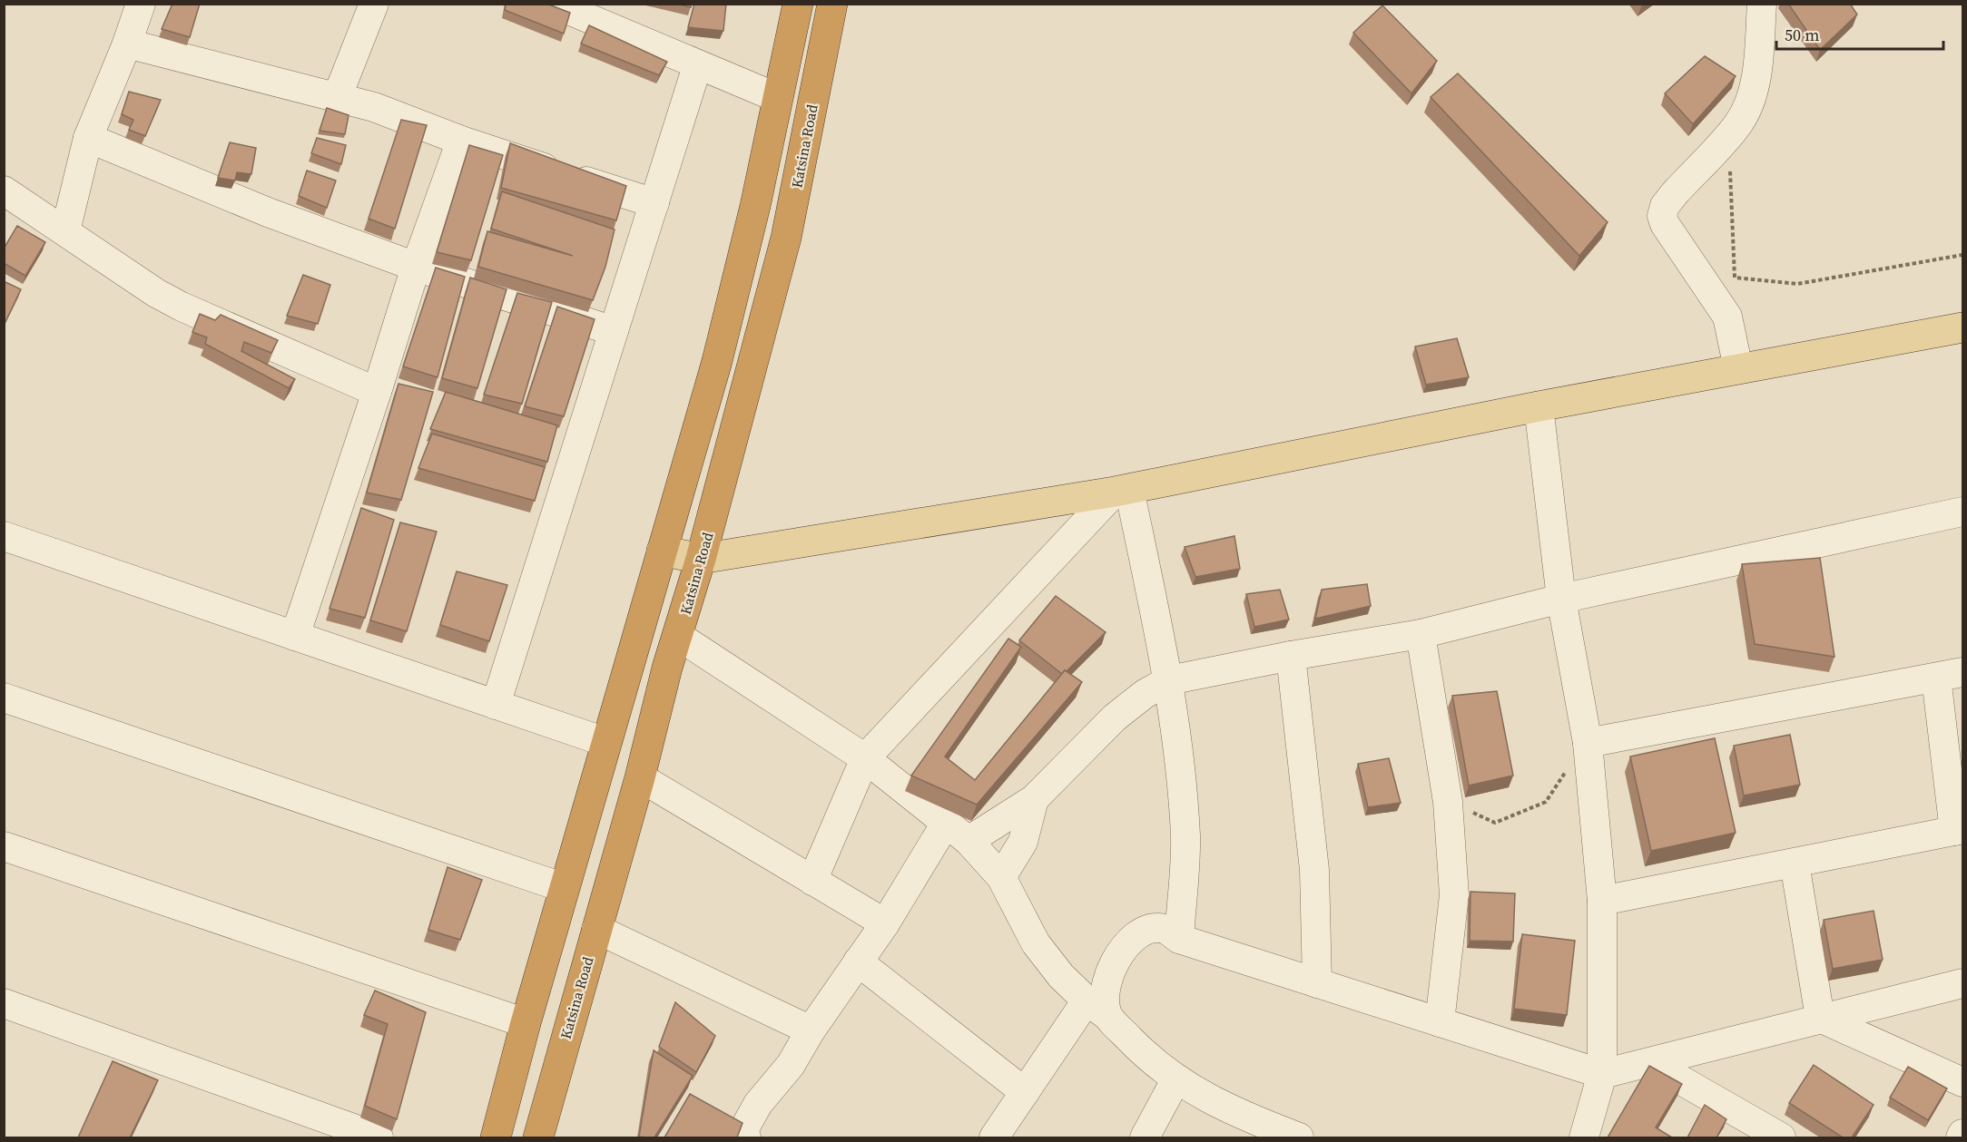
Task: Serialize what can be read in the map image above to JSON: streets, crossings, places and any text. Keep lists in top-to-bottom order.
{
  "streets": {
    "highway": ["Katsina Road"]
  },
  "scale_bar": "50 m"
}
